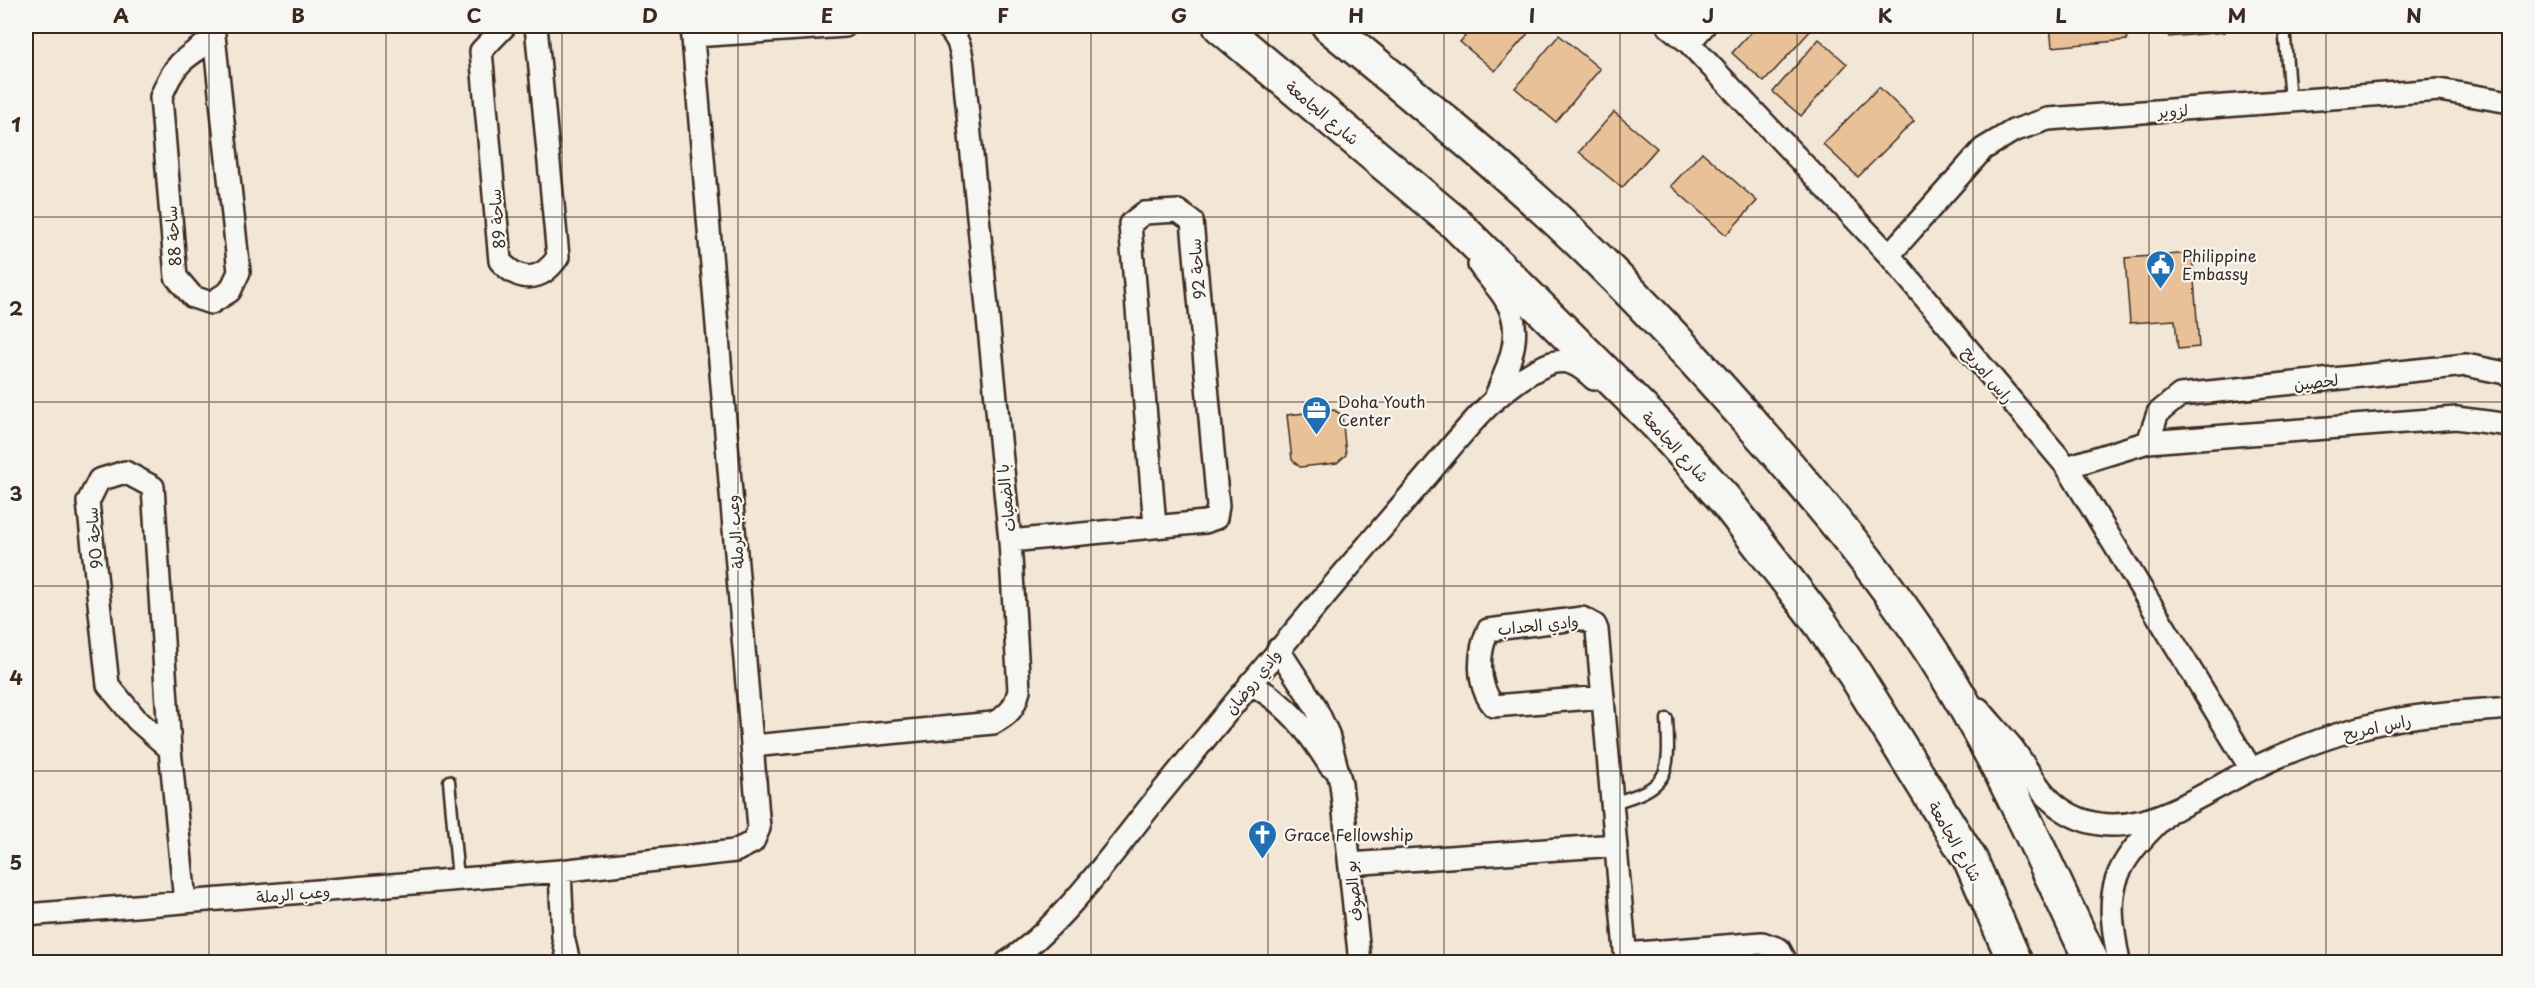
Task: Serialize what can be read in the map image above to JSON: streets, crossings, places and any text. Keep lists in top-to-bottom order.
{
  "streets": {
    "main road": ["شارع الجامعة"],
    "street": [
      "لزوير",
      "ساحة 89",
      "ساحة 88",
      "ساحة 92",
      "راس امريح",
      "لحصين",
      "با الضعيات",
      "وعب الرملة",
      "ساحة 90",
      "وادي الحداب",
      "وادي روضان",
      "بو الصوف"
    ]
  },
  "crossings": [
    ["لزوير", "راس امريح"],
    ["شارع الجامعة", "وادي روضان"],
    ["ساحة 92", "با الضعيات"],
    ["با الضعيات", "وعب الرملة"],
    ["وعب الرملة", "ساحة 90"],
    ["وادي روضان", "بو الصوف"]
  ],
  "places": {
    "public building": ["Philippine Embassy"],
    "office": ["Doha Youth Center"],
    "church": ["Grace Fellowship"]
  },
  "grid": {
    "columns": [
      "A",
      "B",
      "C",
      "D",
      "E",
      "F",
      "G",
      "H",
      "I",
      "J",
      "K",
      "L",
      "M",
      "N"
    ],
    "rows": [
      "1",
      "2",
      "3",
      "4",
      "5"
    ]
  }
}
